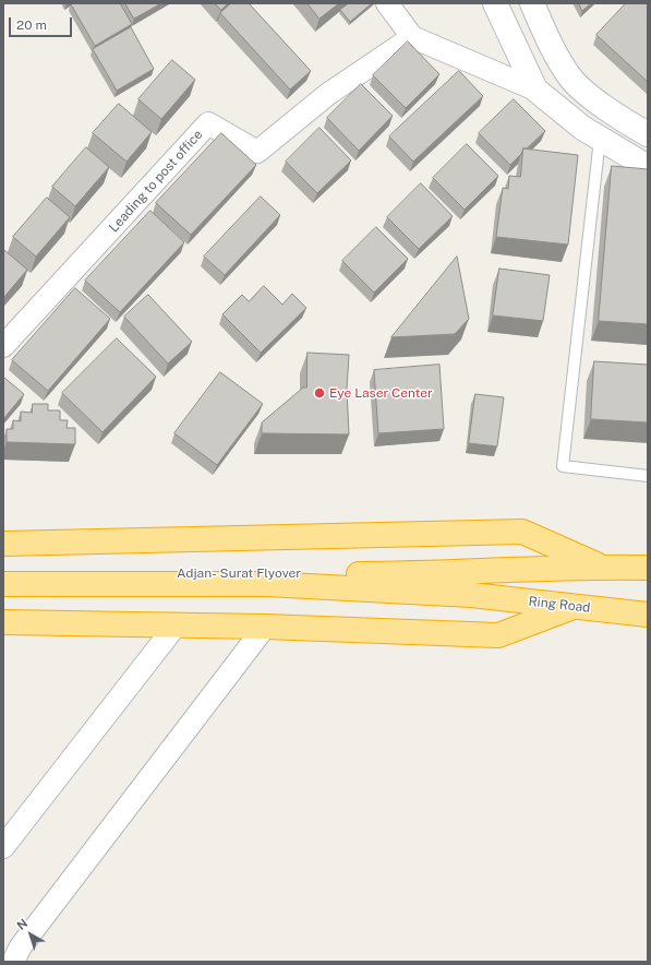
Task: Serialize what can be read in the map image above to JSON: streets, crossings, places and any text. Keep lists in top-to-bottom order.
{
  "streets": {
    "highway": ["Adjan- Surat Flyover", "Ring Road"],
    "street": ["Leading to post office"]
  },
  "crossings": [
    ["Adjan- Surat Flyover", "Ring Road"]
  ],
  "places": ["Eye Laser Center"],
  "scale_bar": "20 m",
  "north": "top left"
}
